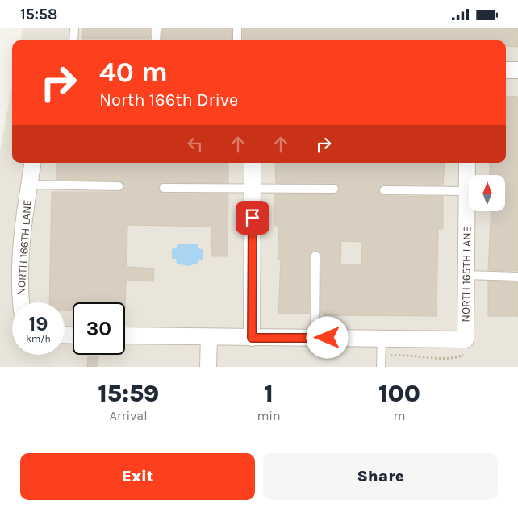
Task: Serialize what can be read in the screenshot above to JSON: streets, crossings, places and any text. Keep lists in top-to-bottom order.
{
  "streets": {
    "street": ["NORTH 166TH LANE", "NORTH 165TH LANE"]
  },
  "north": "top",
  "page": {
    "status": "15:58",
    "turn": ["40 m", "North 166th Drive"],
    "speed": "19 km/h",
    "limit": "30",
    "eta": [
      "15:59",
      "Arrival",
      "1",
      "min",
      "100",
      "m"
    ],
    "buttons": ["Exit", "Share"]
  }
}
